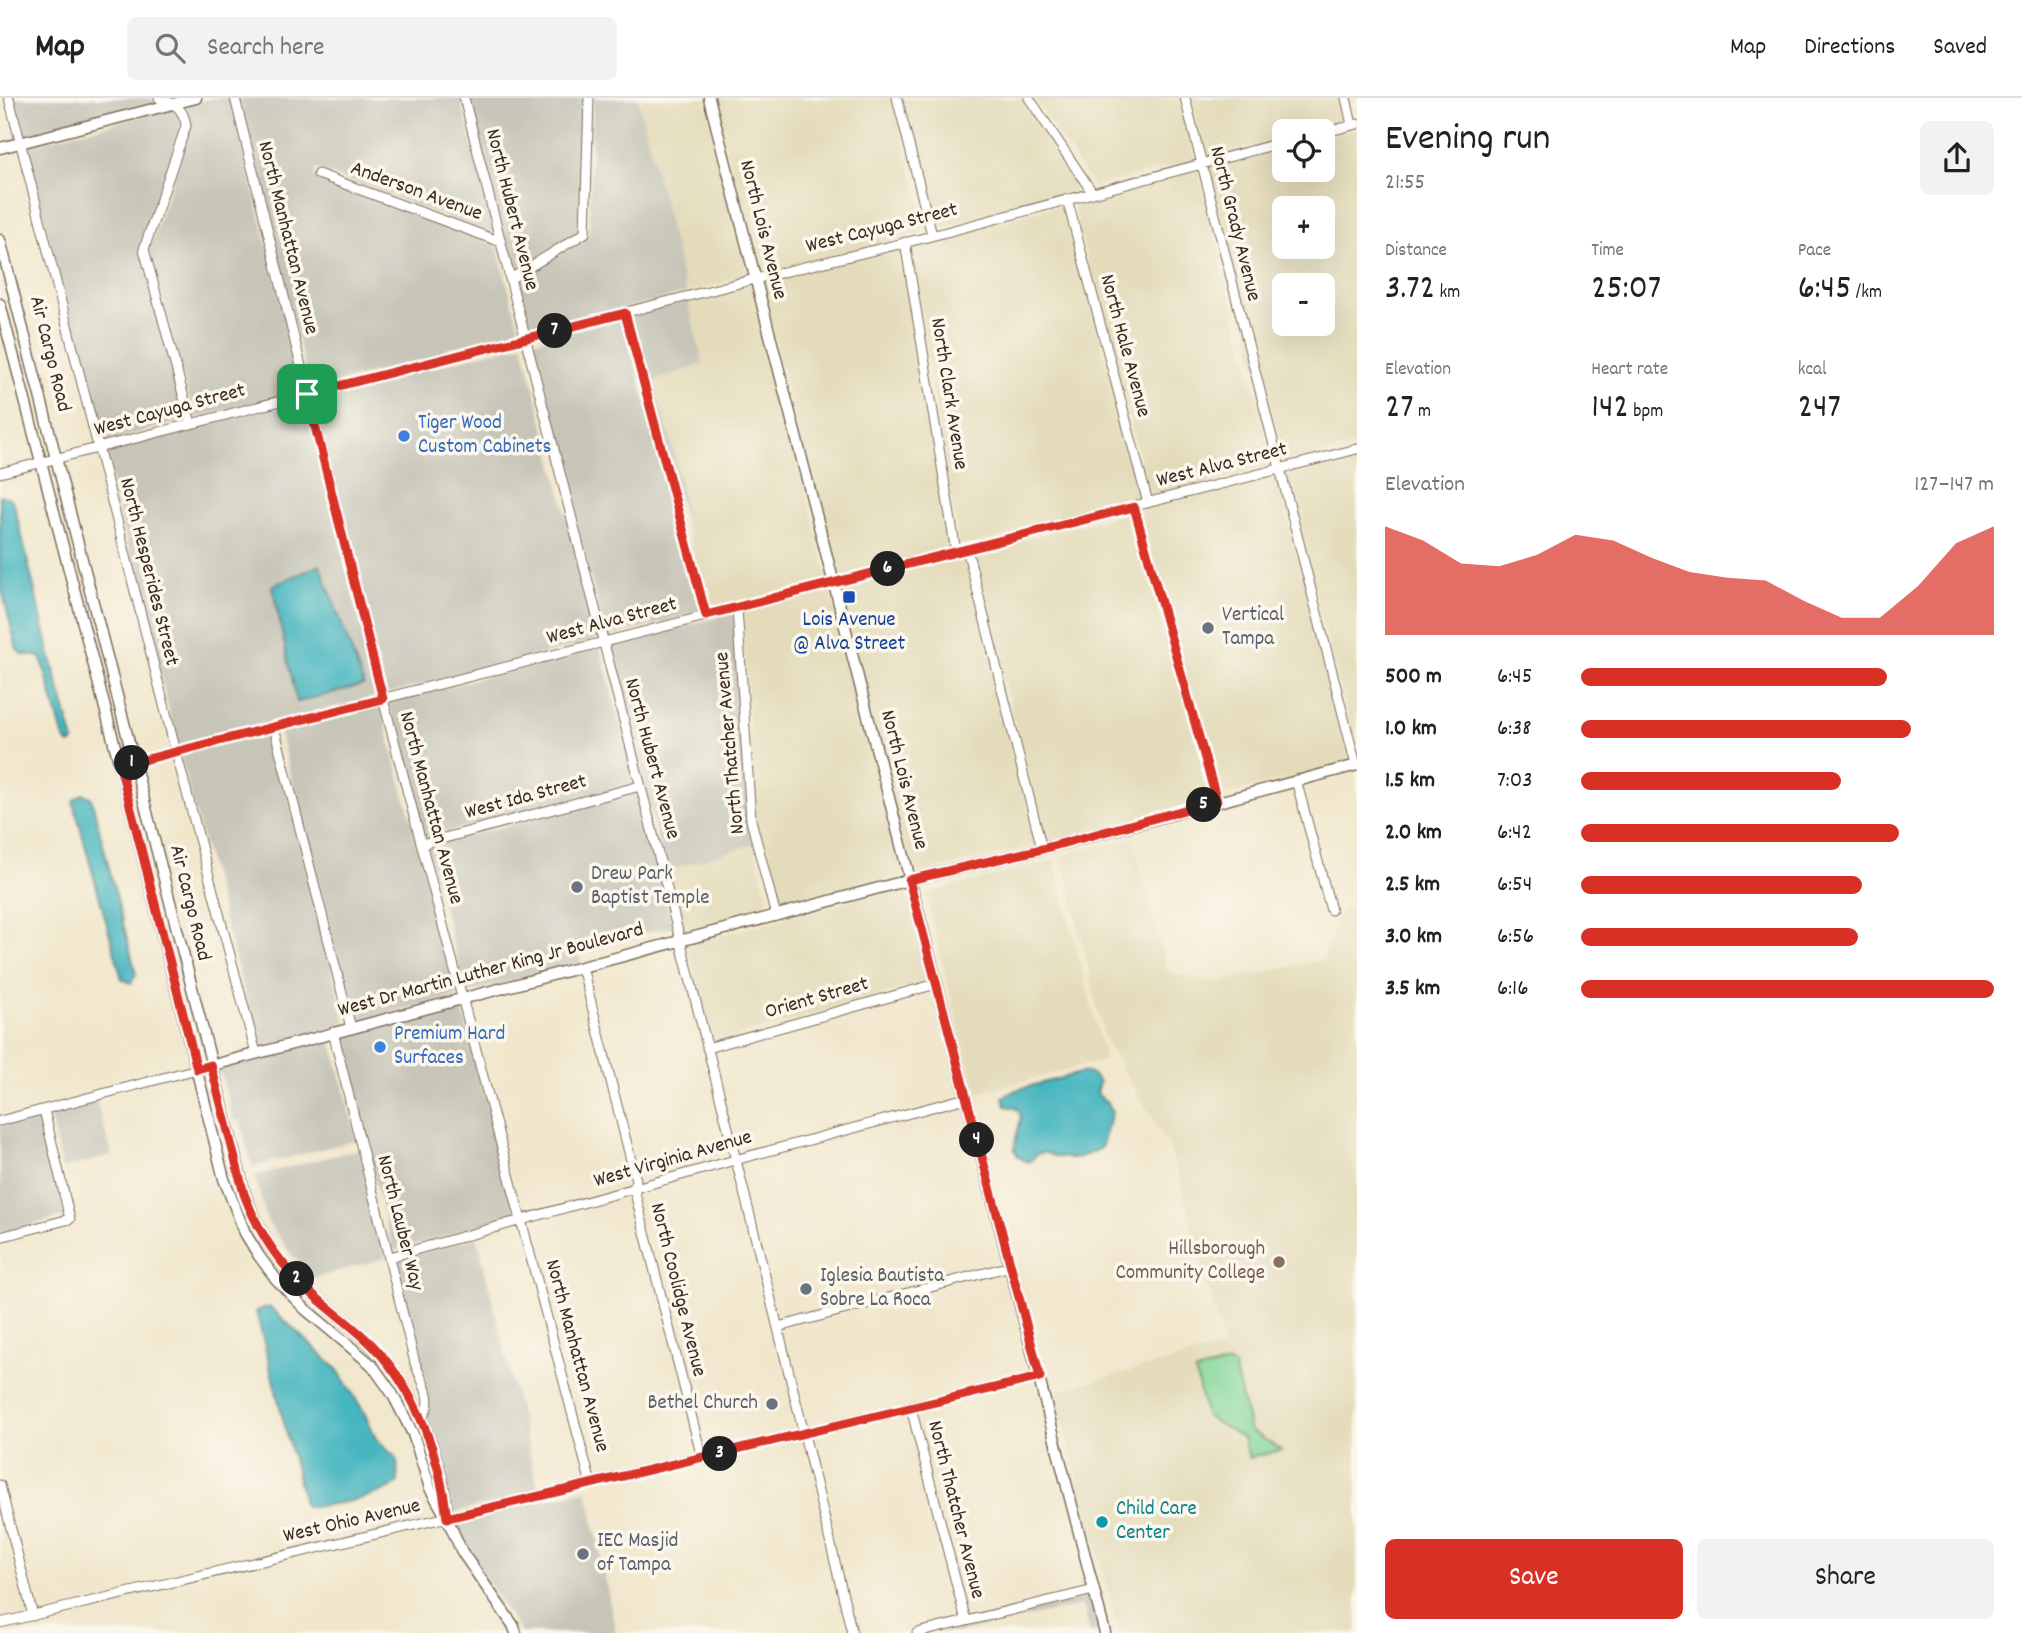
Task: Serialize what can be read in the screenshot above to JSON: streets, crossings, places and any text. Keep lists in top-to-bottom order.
{
  "streets": {
    "street": [
      "Anderson Avenue",
      "North Hubert Avenue",
      "North Grady Avenue",
      "West Cayuga Street",
      "North Lois Avenue",
      "North Manhattan Avenue",
      "North Hale Avenue",
      "Air Cargo Road",
      "North Clark Avenue",
      "West Alva Street",
      "North Hesperides Street",
      "North Thatcher Avenue",
      "West Ida Street",
      "West Dr Martin Luther King Jr Boulevard",
      "Orient Street",
      "West Virginia Avenue",
      "North Lauber Way",
      "North Coolidge Avenue",
      "West Ohio Avenue"
    ]
  },
  "crossings": [
    ["Anderson Avenue", "North Hubert Avenue"],
    ["North Hubert Avenue", "West Cayuga Street"],
    ["North Hubert Avenue", "West Alva Street"],
    ["North Hubert Avenue", "West Ida Street"],
    ["North Hubert Avenue", "West Dr Martin Luther King Jr Boulevard"],
    ["North Hubert Avenue", "Orient Street"],
    ["North Hubert Avenue", "West Virginia Avenue"],
    ["North Hubert Avenue", "West Ohio Avenue"],
    ["North Grady Avenue", "West Cayuga Street"],
    ["North Grady Avenue", "West Alva Street"],
    ["North Grady Avenue", "West Dr Martin Luther King Jr Boulevard"],
    ["West Cayuga Street", "North Lois Avenue"],
    ["West Cayuga Street", "North Manhattan Avenue"],
    ["West Cayuga Street", "North Hale Avenue"],
    ["West Cayuga Street", "Air Cargo Road"],
    ["West Cayuga Street", "North Clark Avenue"],
    ["West Cayuga Street", "North Hesperides Street"],
    ["North Lois Avenue", "West Alva Street"],
    ["North Lois Avenue", "West Dr Martin Luther King Jr Boulevard"],
    ["North Lois Avenue", "Orient Street"],
    ["North Lois Avenue", "West Virginia Avenue"],
    ["North Lois Avenue", "West Ohio Avenue"],
    ["North Manhattan Avenue", "West Alva Street"],
    ["North Manhattan Avenue", "West Ida Street"],
    ["North Manhattan Avenue", "West Dr Martin Luther King Jr Boulevard"],
    ["North Manhattan Avenue", "West Virginia Avenue"],
    ["North Manhattan Avenue", "West Ohio Avenue"],
    ["North Hale Avenue", "West Alva Street"],
    ["Air Cargo Road", "West Alva Street"],
    ["Air Cargo Road", "West Dr Martin Luther King Jr Boulevard"],
    ["Air Cargo Road", "North Lauber Way"],
    ["Air Cargo Road", "West Ohio Avenue"],
    ["North Clark Avenue", "West Alva Street"],
    ["West Alva Street", "North Hesperides Street"],
    ["West Alva Street", "North Thatcher Avenue"],
    ["North Hesperides Street", "West Dr Martin Luther King Jr Boulevard"],
    ["North Thatcher Avenue", "West Dr Martin Luther King Jr Boulevard"],
    ["North Thatcher Avenue", "West Ohio Avenue"],
    ["West Dr Martin Luther King Jr Boulevard", "North Lauber Way"],
    ["West Dr Martin Luther King Jr Boulevard", "North Coolidge Avenue"],
    ["West Virginia Avenue", "North Lauber Way"],
    ["West Virginia Avenue", "North Coolidge Avenue"],
    ["North Coolidge Avenue", "West Ohio Avenue"]
  ],
  "places": {
    "other": [
      "Tiger Wood Custom Cabinets",
      "Vertical Tampa",
      "Drew Park Baptist Temple",
      "Premium Hard Surfaces",
      "Hillsborough Community College",
      "Iglesia Bautista Sobre La Roca",
      "Bethel Church",
      "Child Care Center",
      "IEC Masjid of Tampa"
    ],
    "transit": ["Lois Avenue @ Alva Street"]
  },
  "page": {
    "header": "Map",
    "search": "Search here",
    "nav": ["Map", "Directions", "Saved"],
    "heading": ["Evening run", "21:55"],
    "map_buttons": ["+", "−"],
    "stats": [
      ["Distance", "3.72 km"],
      ["Time", "25:07"],
      ["Pace", "6:45 /km"],
      ["Elevation", "27 m"],
      ["Heart rate", "142 bpm"],
      ["kcal", "247"]
    ],
    "pins": [
      "7",
      "6",
      "1",
      "5",
      "4",
      "2",
      "3"
    ],
    "chart": ["Elevation", "127–147 m"],
    "list": [
      {
        "name": "500 m",
        "note": "6:45"
      },
      {
        "name": "1.0 km",
        "note": "6:38"
      },
      {
        "name": "1.5 km",
        "note": "7:03"
      },
      {
        "name": "2.0 km",
        "note": "6:42"
      },
      {
        "name": "2.5 km",
        "note": "6:54"
      },
      {
        "name": "3.0 km",
        "note": "6:56"
      },
      {
        "name": "3.5 km",
        "note": "6:16"
      }
    ],
    "buttons": ["Save", "Share"]
  }
}
